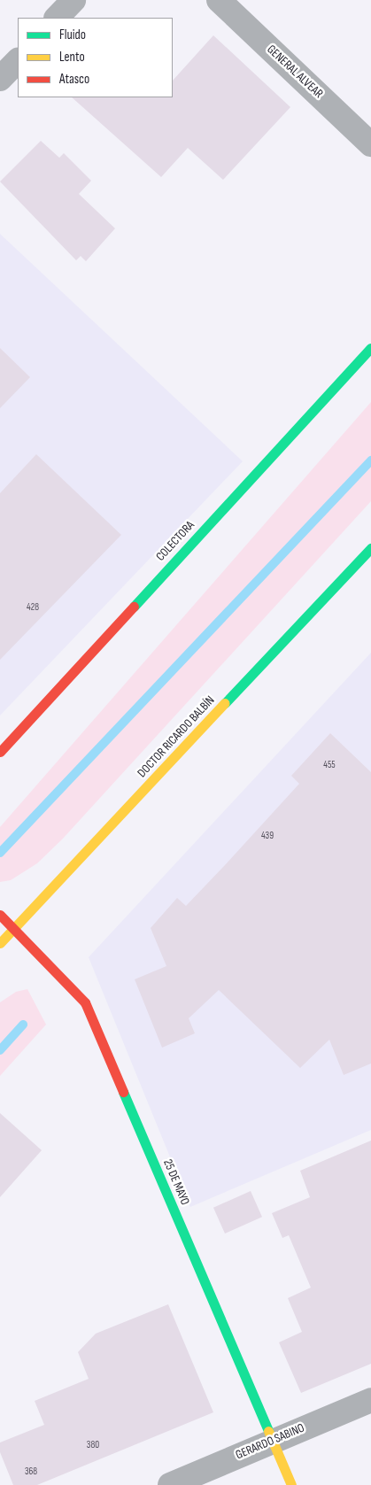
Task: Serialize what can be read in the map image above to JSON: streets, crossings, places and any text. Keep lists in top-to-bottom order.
{
  "streets": {
    "street": [
      "GENERAL ALVEAR",
      "COLECTORA",
      "DOCTOR RICARDO BALBÍN",
      "25 DE MAYO",
      "GERARDO SABINO"
    ]
  },
  "crossings": [
    ["DOCTOR RICARDO BALBÍN", "25 DE MAYO"],
    ["25 DE MAYO", "GERARDO SABINO"]
  ],
  "house_numbers": [
    "428",
    "455",
    "439",
    "380",
    "368"
  ],
  "legend": ["Fluido", "Lento", "Atasco"]
}
